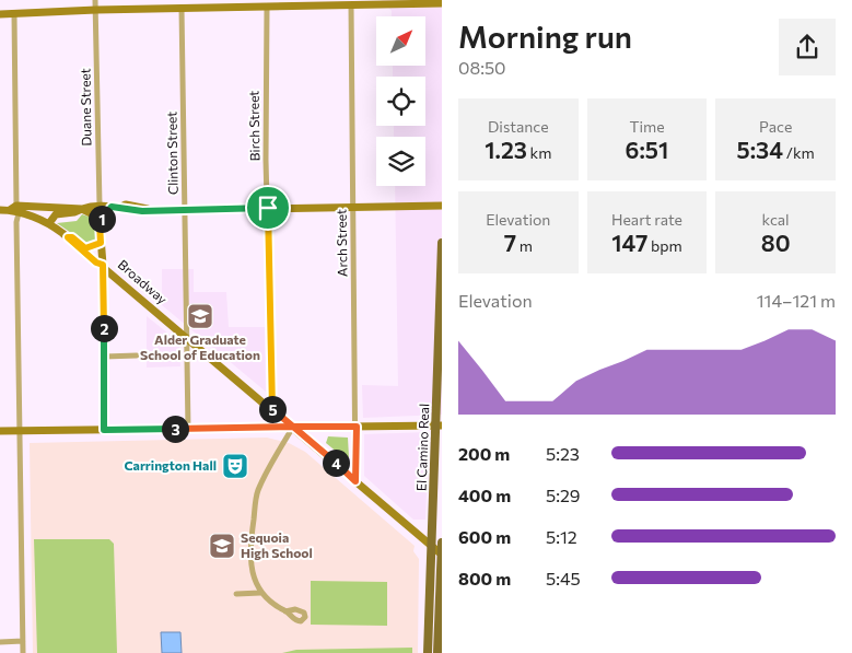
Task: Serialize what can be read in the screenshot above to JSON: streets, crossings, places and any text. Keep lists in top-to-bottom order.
{
  "streets": {
    "main road": ["El Camino Real"],
    "street": [
      "Duane Street",
      "Birch Street",
      "Clinton Street",
      "Arch Street",
      "Broadway"
    ]
  },
  "crossings": [
    ["Birch Street", "Broadway"],
    ["Clinton Street", "Broadway"],
    ["Arch Street", "Broadway"],
    ["Broadway", "El Camino Real"]
  ],
  "places": {
    "school or university": ["Alder Graduate School of Education", "Sequoia High School"],
    "theatre": ["Carrington Hall"]
  },
  "north": "top right",
  "page": {
    "heading": ["Morning run", "08:50"],
    "stats": [
      ["Distance", "1.23 km"],
      ["Time", "6:51"],
      ["Pace", "5:34 /km"],
      ["Elevation", "7 m"],
      ["Heart rate", "147 bpm"],
      ["kcal", "80"]
    ],
    "pins": [
      "1",
      "2",
      "5",
      "3",
      "4"
    ],
    "chart": ["Elevation", "114–121 m"],
    "list": [
      {
        "name": "200 m",
        "note": "5:23"
      },
      {
        "name": "400 m",
        "note": "5:29"
      },
      {
        "name": "600 m",
        "note": "5:12"
      },
      {
        "name": "800 m",
        "note": "5:45"
      }
    ]
  }
}
